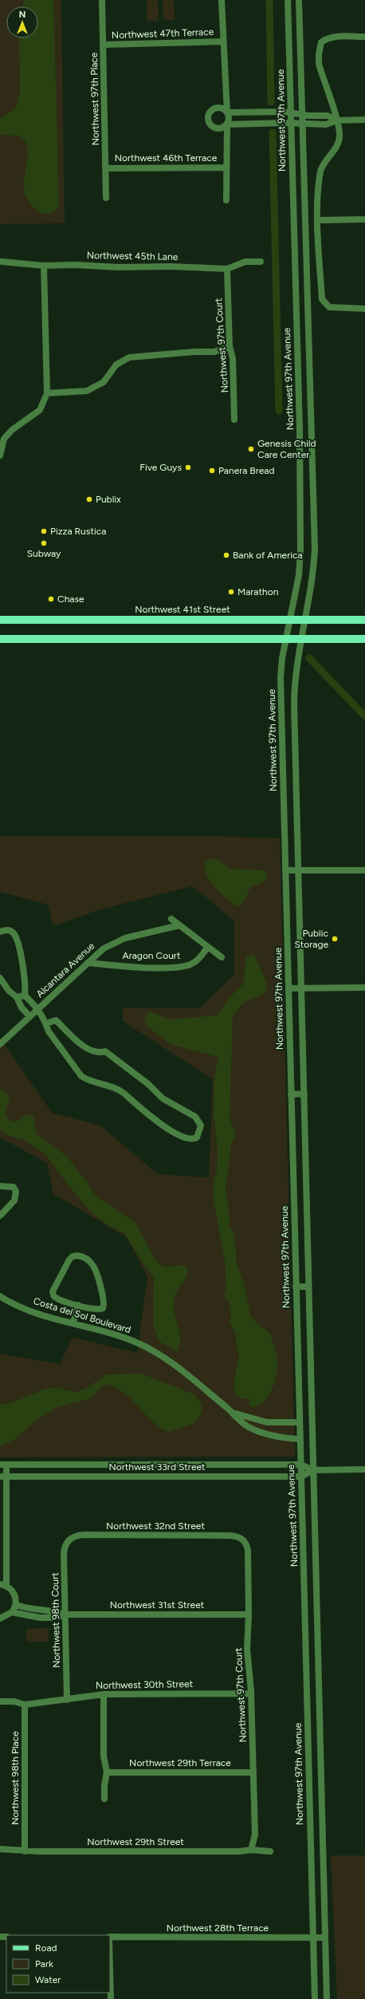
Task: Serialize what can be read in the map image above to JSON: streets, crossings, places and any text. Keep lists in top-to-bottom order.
{
  "streets": {
    "main road": ["Northwest 41st Street"],
    "street": [
      "Northwest 47th Terrace",
      "Northwest 97th Place",
      "Northwest 97th Avenue",
      "Northwest 46th Terrace",
      "Northwest 45th Lane",
      "Northwest 97th Court",
      "Aragon Court",
      "Alcantara Avenue",
      "Costa del Sol Boulevard",
      "Northwest 33rd Street",
      "Northwest 32nd Street",
      "Northwest 31st Street",
      "Northwest 98th Court",
      "Northwest 30th Street",
      "Northwest 29th Terrace",
      "Northwest 98th Place",
      "Northwest 29th Street",
      "Northwest 28th Terrace"
    ]
  },
  "crossings": [
    ["Northwest 47th Terrace", "Northwest 97th Place"],
    ["Northwest 97th Place", "Northwest 46th Terrace"],
    ["Northwest 97th Avenue", "Northwest 41st Street"],
    ["Northwest 97th Avenue", "Costa del Sol Boulevard"],
    ["Northwest 97th Avenue", "Northwest 33rd Street"],
    ["Northwest 97th Avenue", "Northwest 28th Terrace"],
    ["Northwest 45th Lane", "Northwest 97th Court"],
    ["Northwest 97th Court", "Northwest 32nd Street"],
    ["Northwest 97th Court", "Northwest 31st Street"],
    ["Northwest 97th Court", "Northwest 30th Street"],
    ["Northwest 97th Court", "Northwest 29th Terrace"],
    ["Northwest 97th Court", "Northwest 29th Street"],
    ["Aragon Court", "Alcantara Avenue"],
    ["Northwest 32nd Street", "Northwest 98th Court"],
    ["Northwest 31st Street", "Northwest 98th Court"],
    ["Northwest 98th Court", "Northwest 30th Street"],
    ["Northwest 30th Street", "Northwest 98th Place"],
    ["Northwest 98th Place", "Northwest 29th Street"]
  ],
  "places": [
    "Genesis Child Care Center",
    "Five Guys",
    "Panera Bread",
    "Publix",
    "Pizza Rustica",
    "Subway",
    "Bank of America",
    "Marathon",
    "Chase",
    "Public Storage"
  ],
  "legend": ["Road", "Park", "Water"],
  "north": "top"
}
